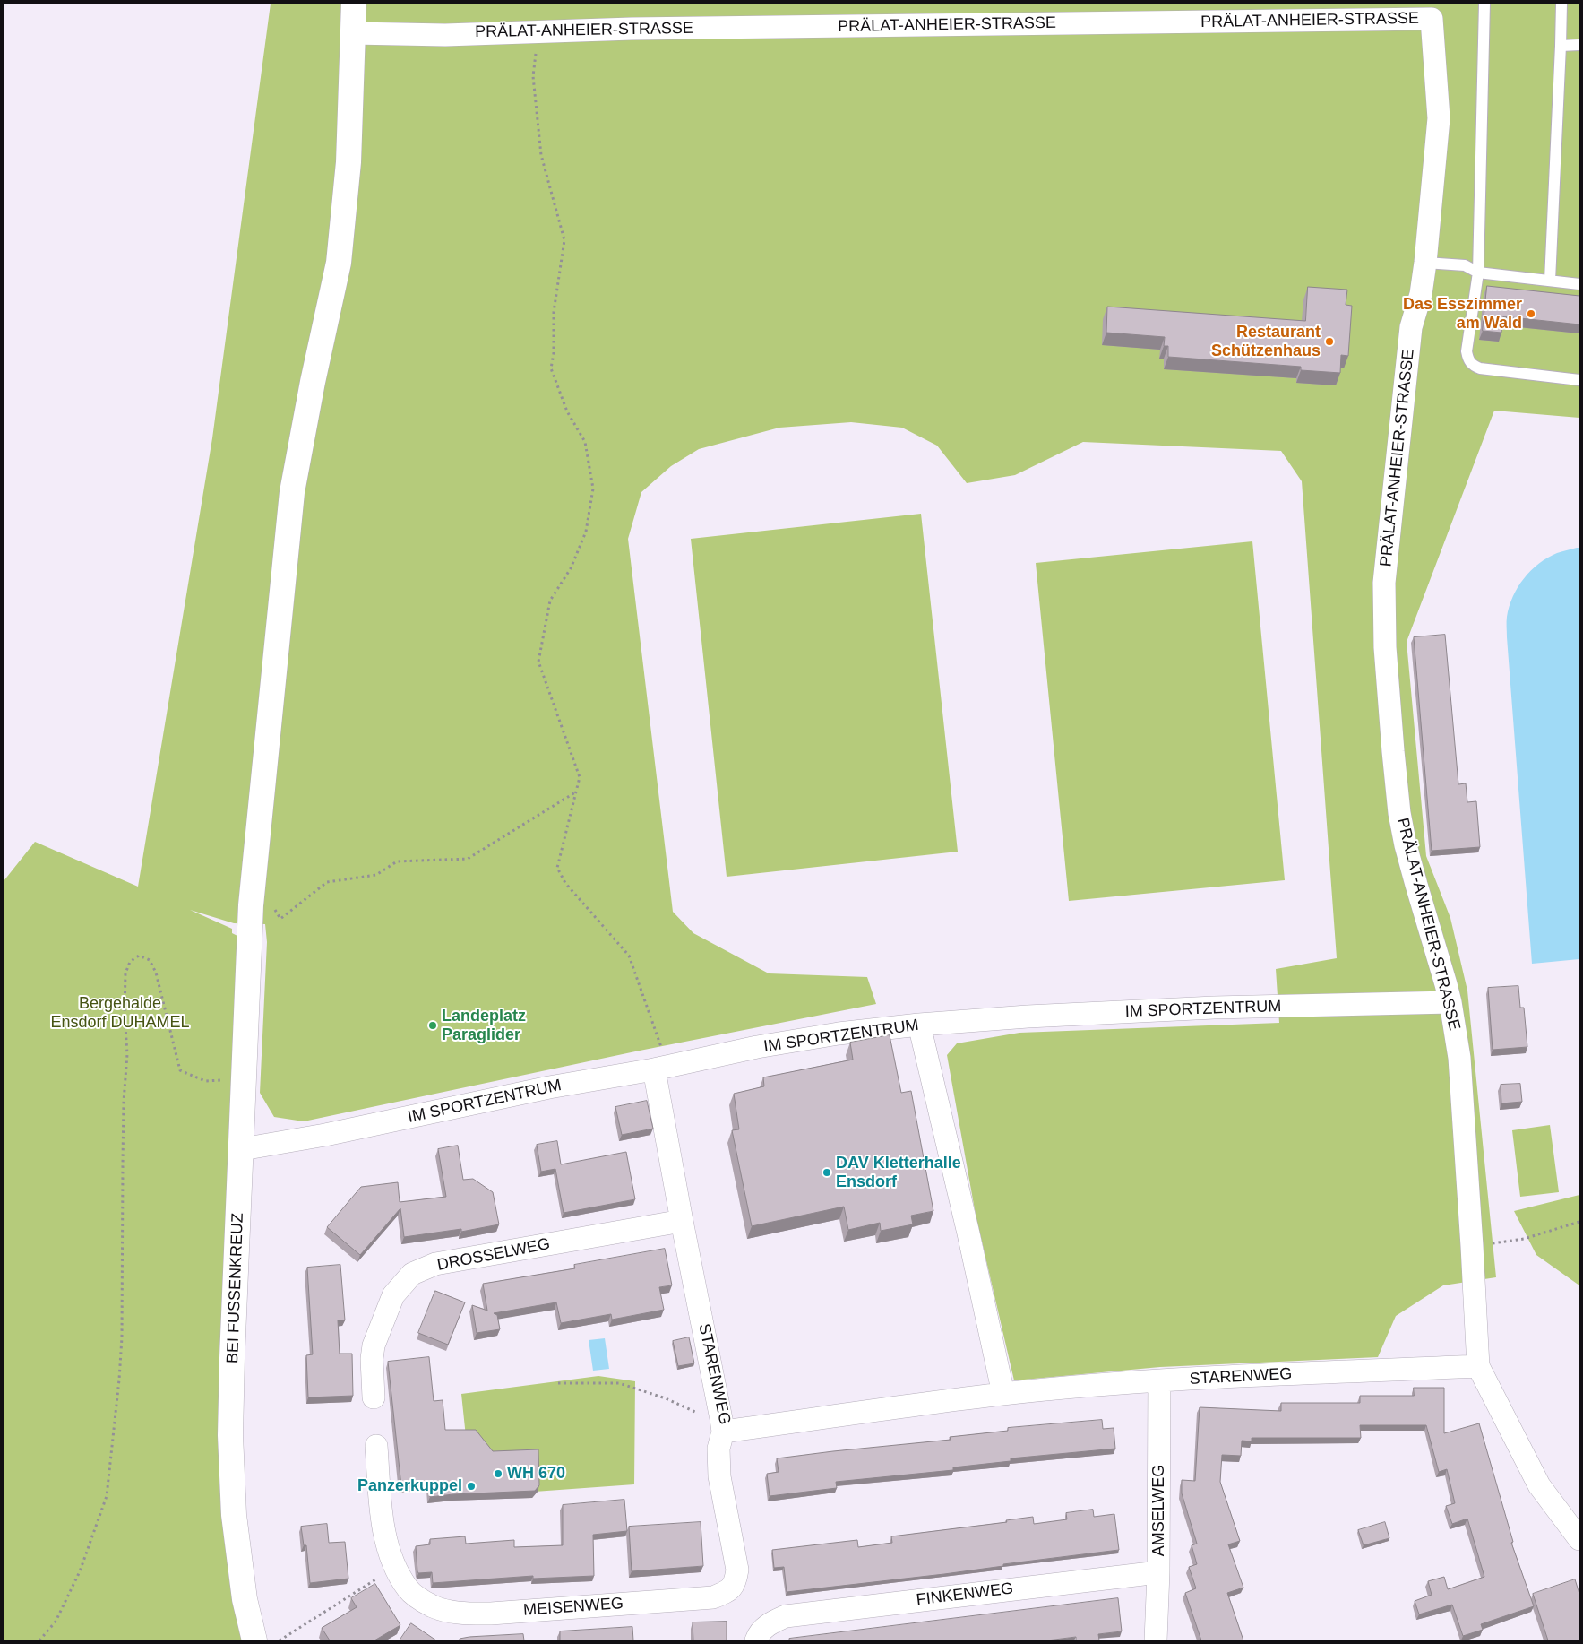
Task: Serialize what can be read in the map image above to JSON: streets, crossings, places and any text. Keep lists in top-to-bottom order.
{
  "streets": {
    "street": [
      "PRÄLAT-ANHEIER-STRASSE",
      "IM SPORTZENTRUM",
      "DROSSELWEG",
      "BEI FUSSENKREUZ",
      "STARENWEG",
      "AMSELWEG",
      "FINKENWEG",
      "MEISENWEG"
    ]
  },
  "crossings": [
    ["PRÄLAT-ANHEIER-STRASSE", "IM SPORTZENTRUM"],
    ["PRÄLAT-ANHEIER-STRASSE", "BEI FUSSENKREUZ"],
    ["PRÄLAT-ANHEIER-STRASSE", "STARENWEG"],
    ["IM SPORTZENTRUM", "BEI FUSSENKREUZ"],
    ["IM SPORTZENTRUM", "STARENWEG"],
    ["DROSSELWEG", "STARENWEG"],
    ["STARENWEG", "AMSELWEG"],
    ["STARENWEG", "MEISENWEG"],
    ["AMSELWEG", "FINKENWEG"]
  ],
  "parks": ["Bergehalde Ensdorf DUHAMEL"],
  "places": [
    "Das Esszimmer am Wald",
    "Restaurant Schützenhaus",
    "Landeplatz Paraglider",
    "DAV Kletterhalle Ensdorf",
    "WH 670",
    "Panzerkuppel"
  ]
}
